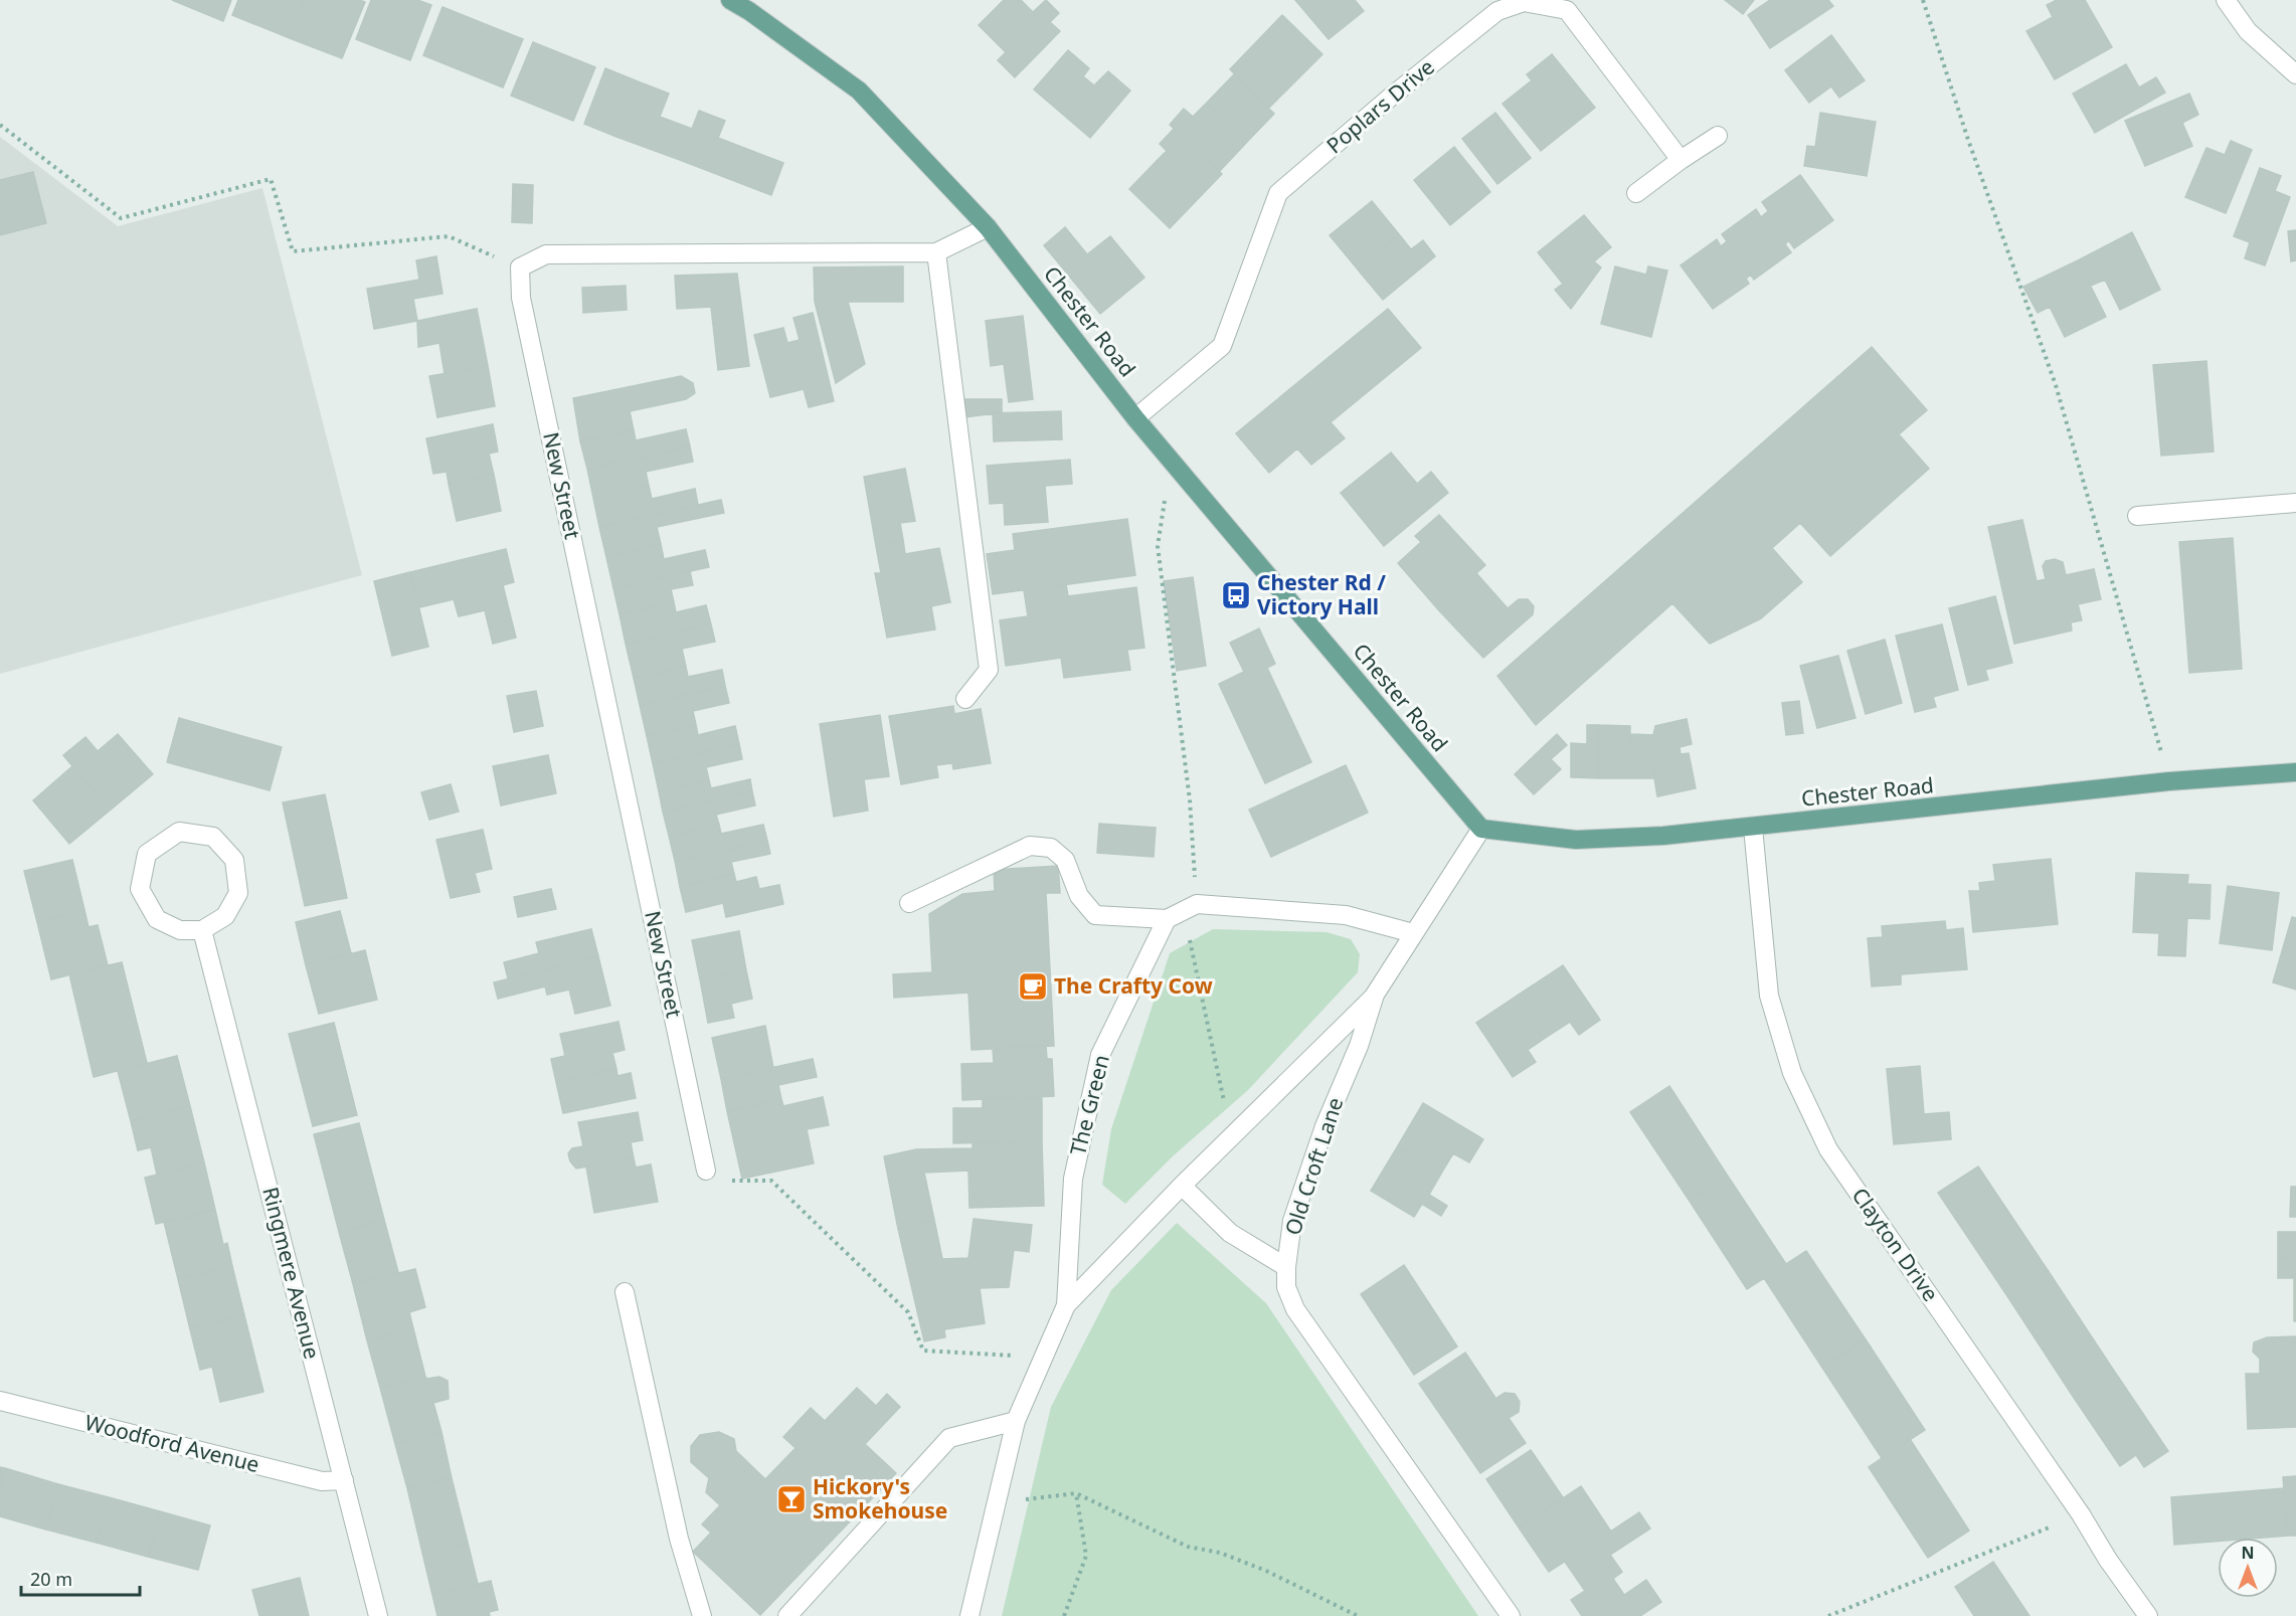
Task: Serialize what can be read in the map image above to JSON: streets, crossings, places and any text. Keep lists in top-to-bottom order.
{
  "streets": {
    "main road": ["Chester Road"],
    "street": [
      "Poplars Drive",
      "New Street",
      "The Green",
      "Old Croft Lane",
      "Clayton Drive",
      "Ringmere Avenue",
      "Woodford Avenue"
    ]
  },
  "crossings": [
    ["Poplars Drive", "Chester Road"],
    ["Chester Road", "Old Croft Lane"],
    ["Chester Road", "Clayton Drive"],
    ["The Green", "Old Croft Lane"],
    ["Ringmere Avenue", "Woodford Avenue"]
  ],
  "places": {
    "bus stop": ["Chester Rd / Victory Hall"],
    "cafe": ["The Crafty Cow"],
    "bar": ["Hickory's Smokehouse"]
  },
  "scale_bar": "20 m",
  "north": "top"
}
